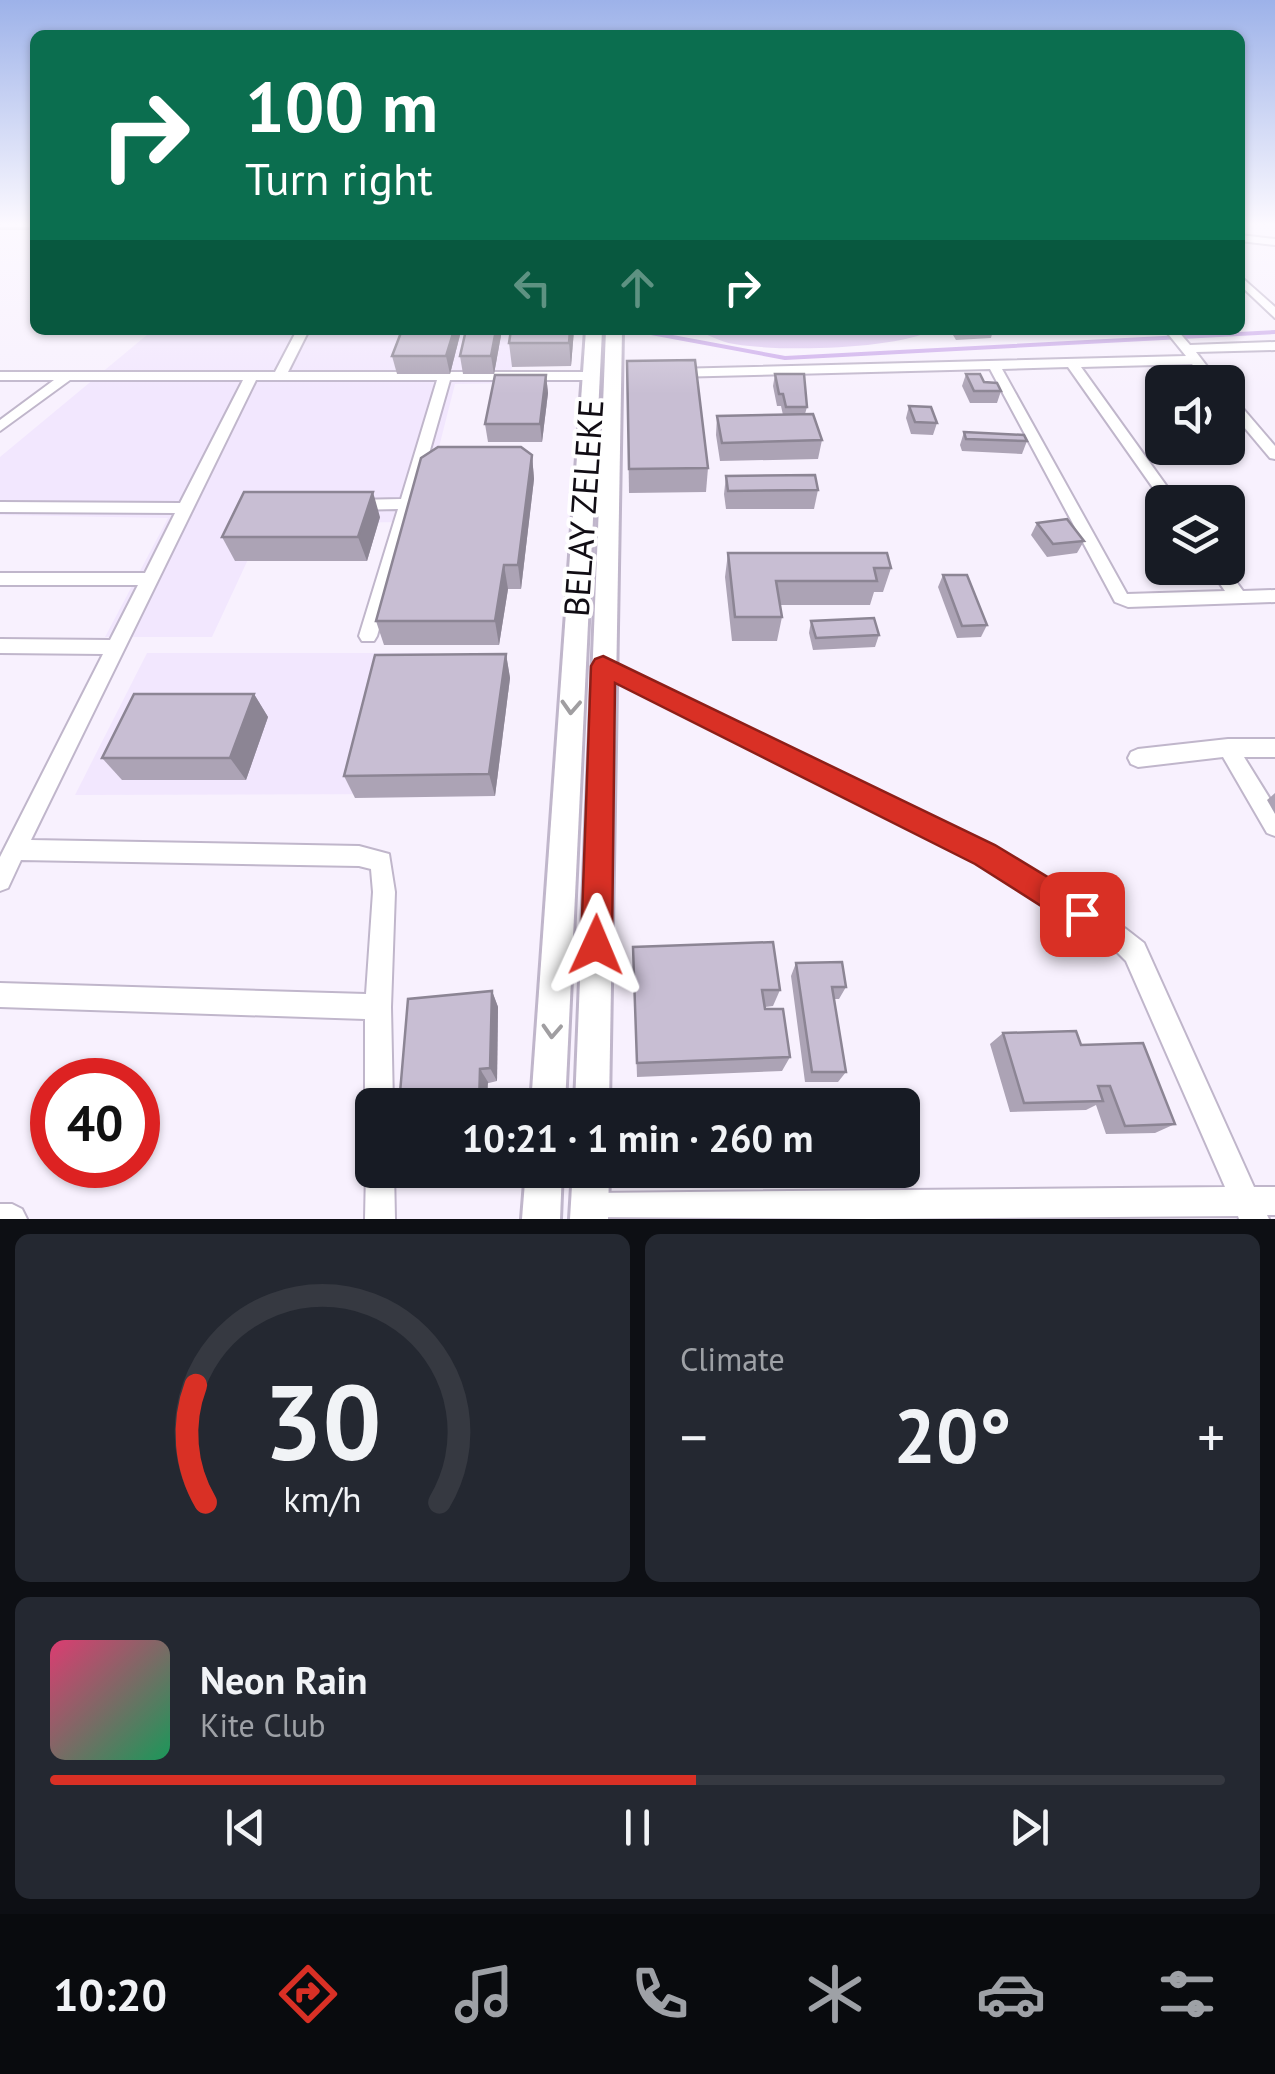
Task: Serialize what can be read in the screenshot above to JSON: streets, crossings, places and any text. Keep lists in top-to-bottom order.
{
  "streets": {
    "street": ["BELAY ZELEKE"]
  },
  "page": {
    "turn": ["100 m", "Turn right"],
    "limit": "40",
    "trip": "10:21 · 1 min · 260 m",
    "tile": "Climate",
    "heat": ["−", "20°", "+"],
    "song": ["Neon Rain", "Kite Club"],
    "tabs": "10:20",
    "gauge": ["30", "km/h"]
  }
}
